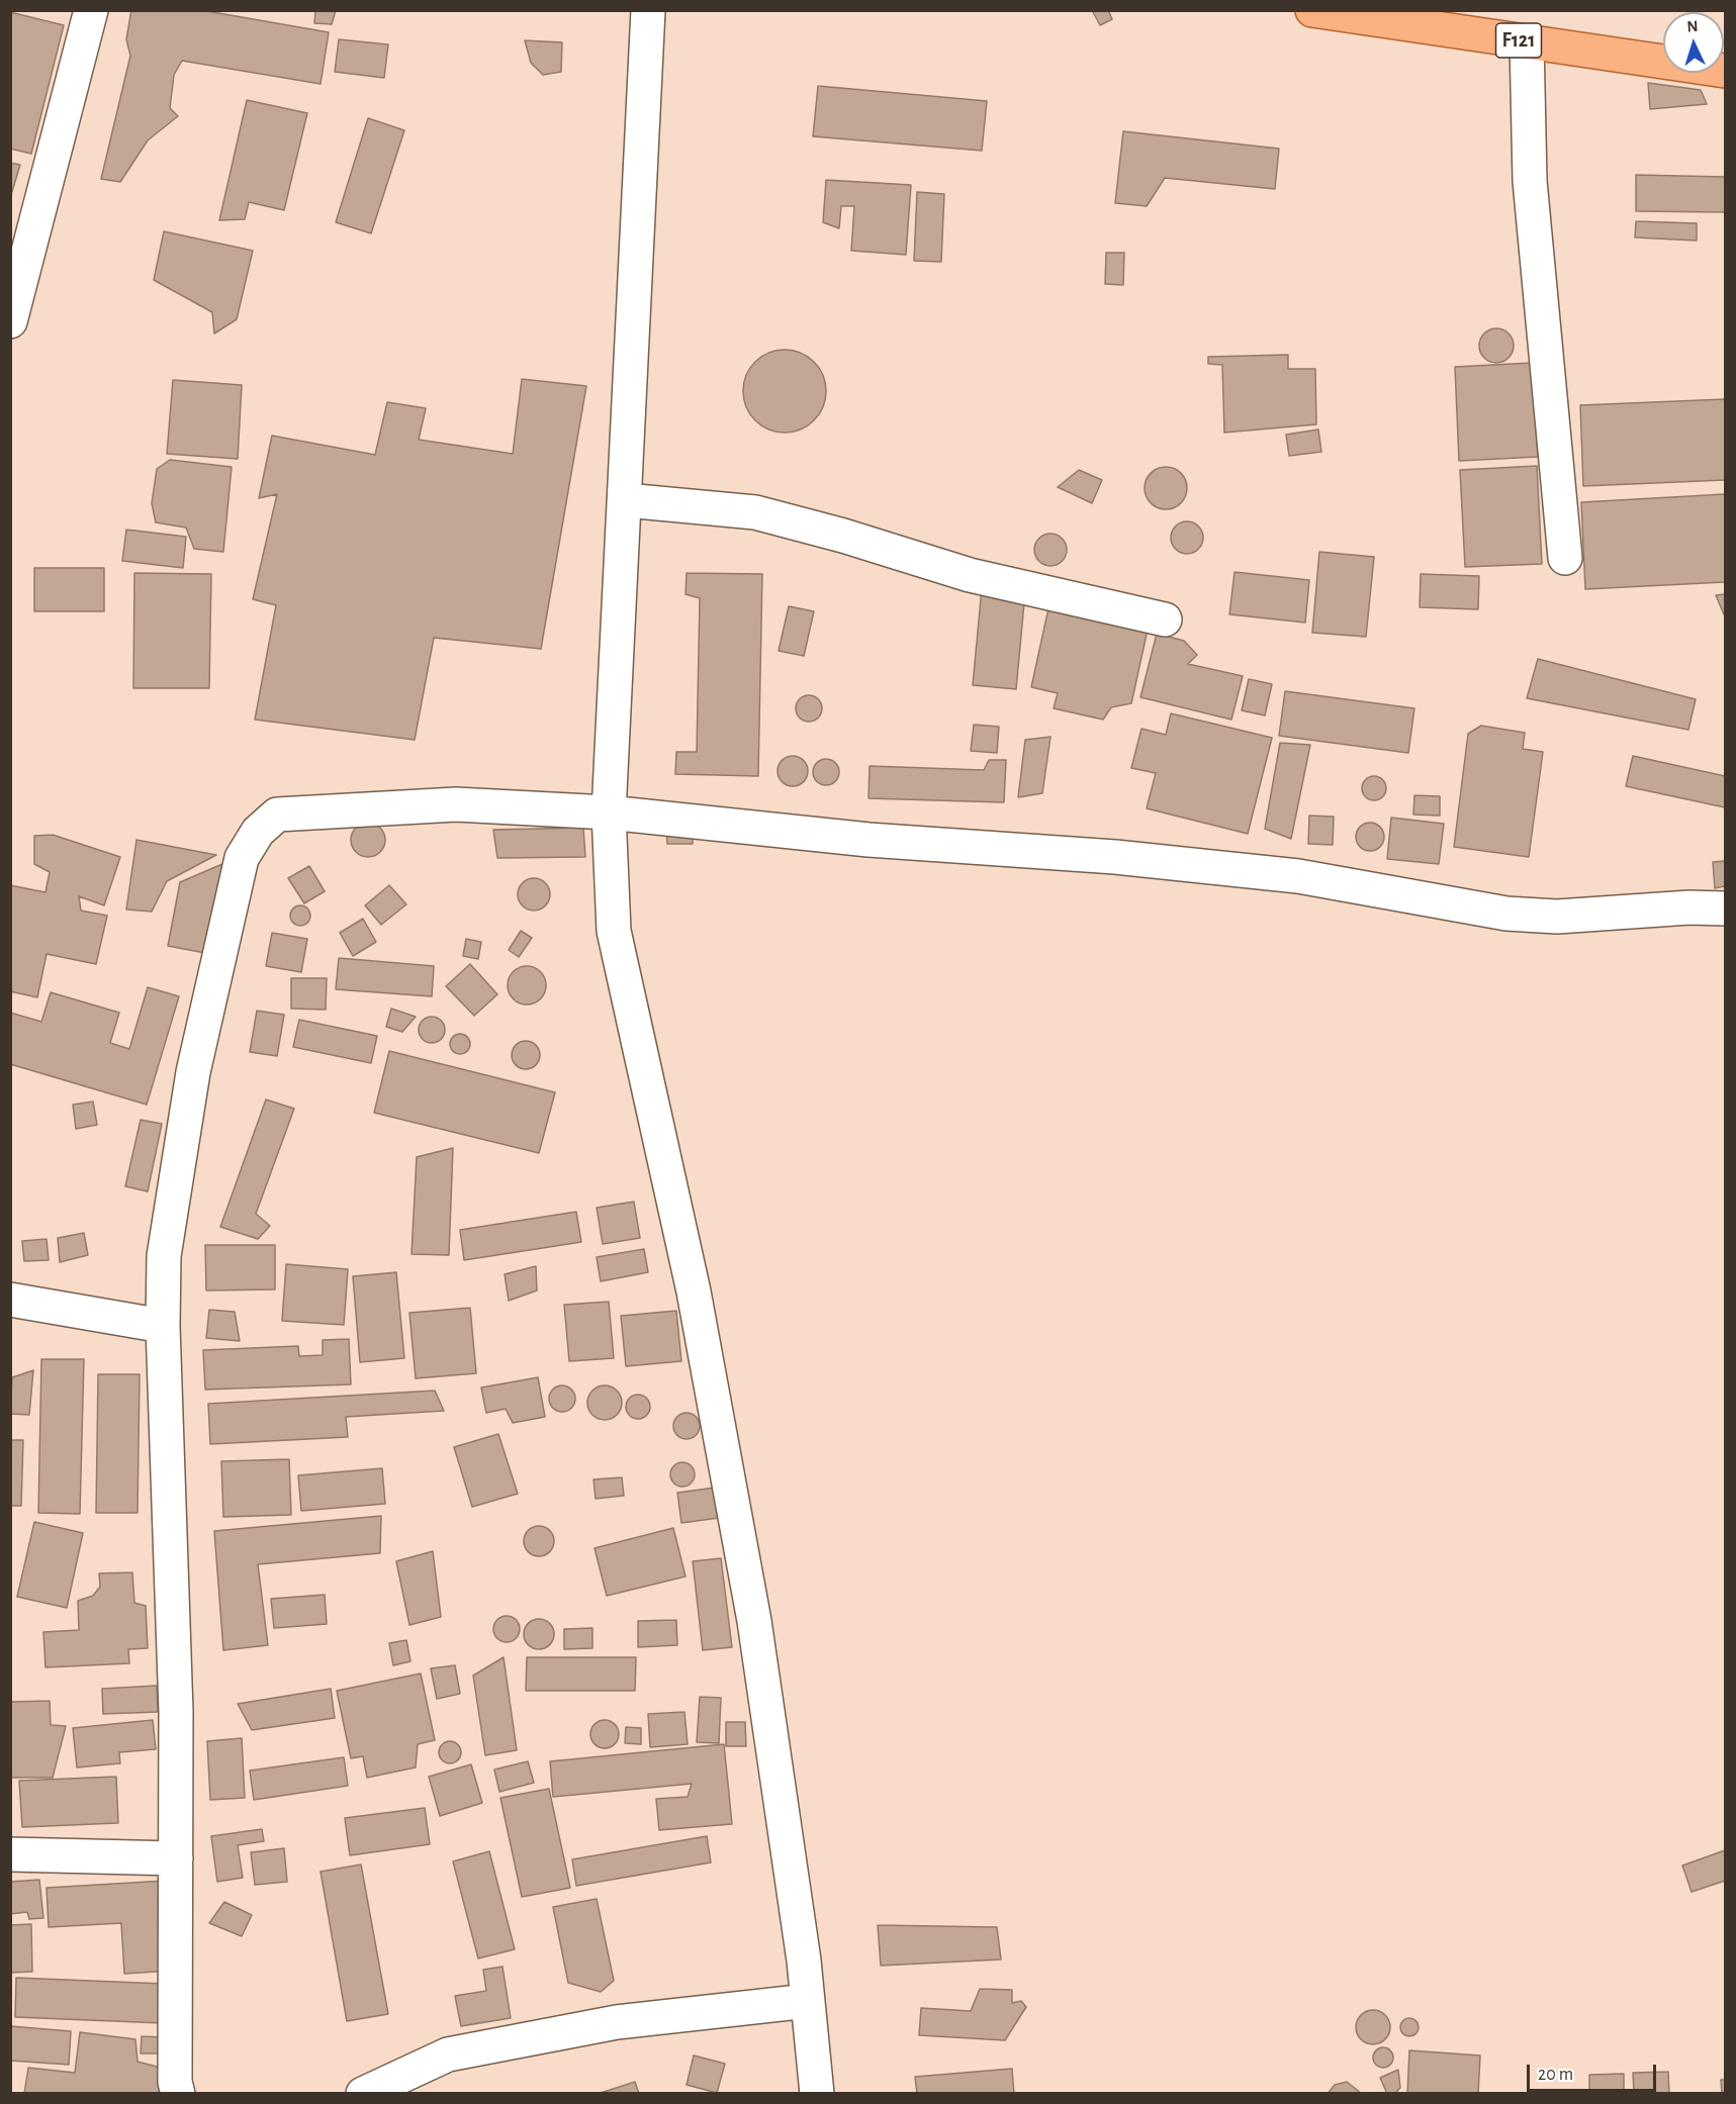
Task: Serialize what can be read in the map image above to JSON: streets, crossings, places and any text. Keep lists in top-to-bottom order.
{
  "streets": {
    "main road": ["F121"]
  },
  "scale_bar": "20 m",
  "north": "top"
}
